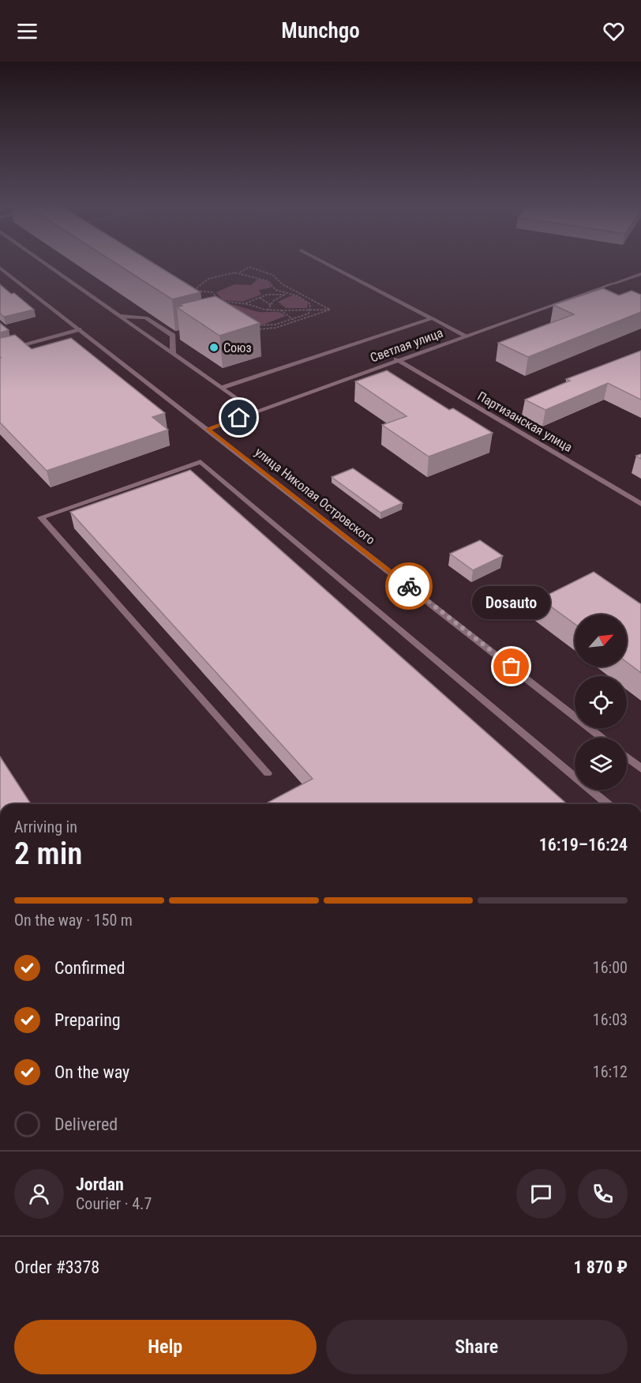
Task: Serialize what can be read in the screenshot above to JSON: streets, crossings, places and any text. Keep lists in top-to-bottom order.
{
  "streets": {
    "street": ["Светлая улица", "Партизанская улица", "улица Николая Островского"]
  },
  "crossings": [
    ["Светлая улица", "Партизанская улица"],
    ["Светлая улица", "улица Николая Островского"]
  ],
  "places": ["Союз", "Dosauto"],
  "north": "top right",
  "page": {
    "header": "Munchgo",
    "bubble": "Dosauto",
    "heading": ["2 min", "Arriving in", "16:19–16:24"],
    "panel": [
      "Jordan",
      "Courier · 4.7",
      "Order #3378",
      "1 870 ₽"
    ],
    "bar": "On the way · 150 m",
    "list": [
      ["Confirmed", "16:00"],
      ["Preparing", "16:03"],
      ["On the way", "16:12"],
      "Delivered"
    ],
    "buttons": ["Help", "Share"]
  }
}
